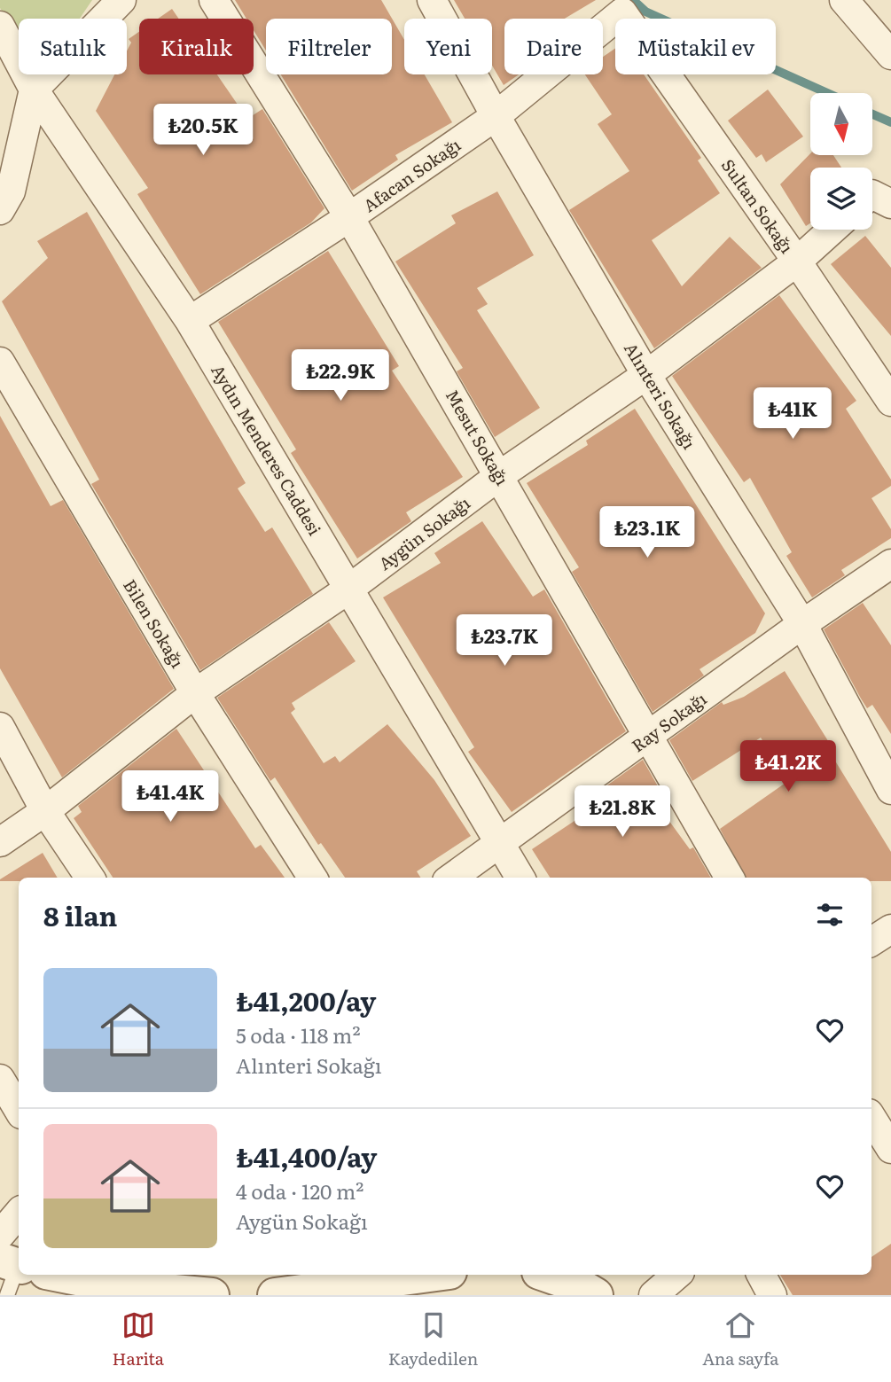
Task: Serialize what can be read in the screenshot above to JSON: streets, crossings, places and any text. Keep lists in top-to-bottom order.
{
  "streets": {
    "street": [
      "Afacan Sokağı",
      "Sultan Sokağı",
      "Alınteri Sokağı",
      "Mesut Sokağı",
      "Aydın Menderes Caddesi",
      "Aygün Sokağı",
      "Bilen Sokağı",
      "Ray Sokağı"
    ]
  },
  "crossings": [
    ["Afacan Sokağı", "Sultan Sokağı"],
    ["Afacan Sokağı", "Alınteri Sokağı"],
    ["Afacan Sokağı", "Mesut Sokağı"],
    ["Afacan Sokağı", "Aydın Menderes Caddesi"],
    ["Sultan Sokağı", "Aygün Sokağı"],
    ["Alınteri Sokağı", "Aygün Sokağı"],
    ["Alınteri Sokağı", "Ray Sokağı"],
    ["Mesut Sokağı", "Aygün Sokağı"],
    ["Mesut Sokağı", "Ray Sokağı"],
    ["Aydın Menderes Caddesi", "Aygün Sokağı"],
    ["Aydın Menderes Caddesi", "Ray Sokağı"],
    ["Aygün Sokağı", "Bilen Sokağı"]
  ],
  "north": "bottom",
  "page": {
    "chip": [
      "Satılık",
      "Kiralık",
      "Filtreler",
      "Yeni",
      "Daire",
      "Müstakil ev"
    ],
    "price": [
      "₺20.5K",
      "₺22.9K",
      "₺41K",
      "₺23.1K",
      "₺23.7K",
      "₺41.2K",
      "₺41.4K",
      "₺21.8K"
    ],
    "heading": "8 ilan",
    "list": [
      {
        "name": "₺41,200/ay",
        "note": "5 oda · 118 m² · Alınteri Sokağı"
      },
      {
        "name": "₺41,400/ay",
        "note": "4 oda · 120 m² · Aygün Sokağı"
      }
    ],
    "tabs": ["Harita", "Kaydedilen", "Ana sayfa"]
  }
}
